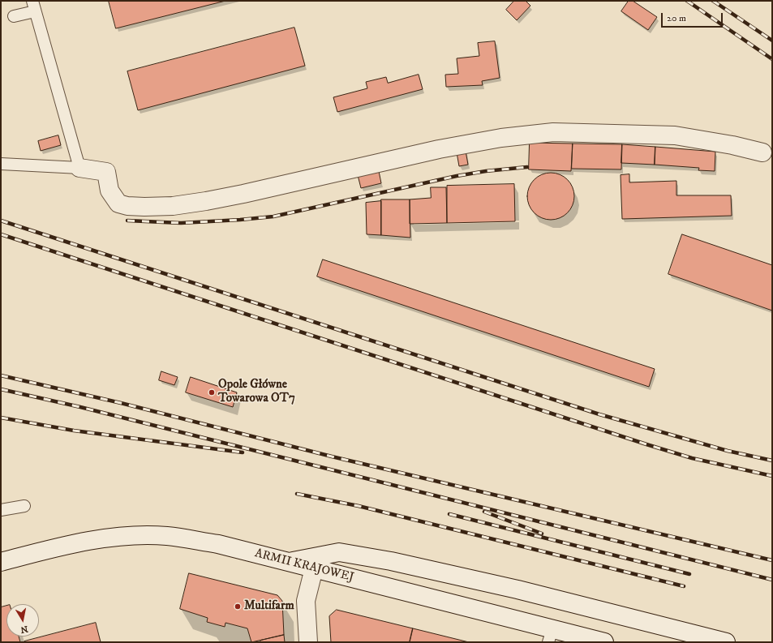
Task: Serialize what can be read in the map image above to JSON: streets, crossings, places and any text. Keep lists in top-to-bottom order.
{
  "streets": {
    "street": ["ARMII KRAJOWEJ"]
  },
  "places": ["Opole Główne Towarowa OT7", "Multifarm"],
  "scale_bar": "20 m",
  "north": "bottom"
}
